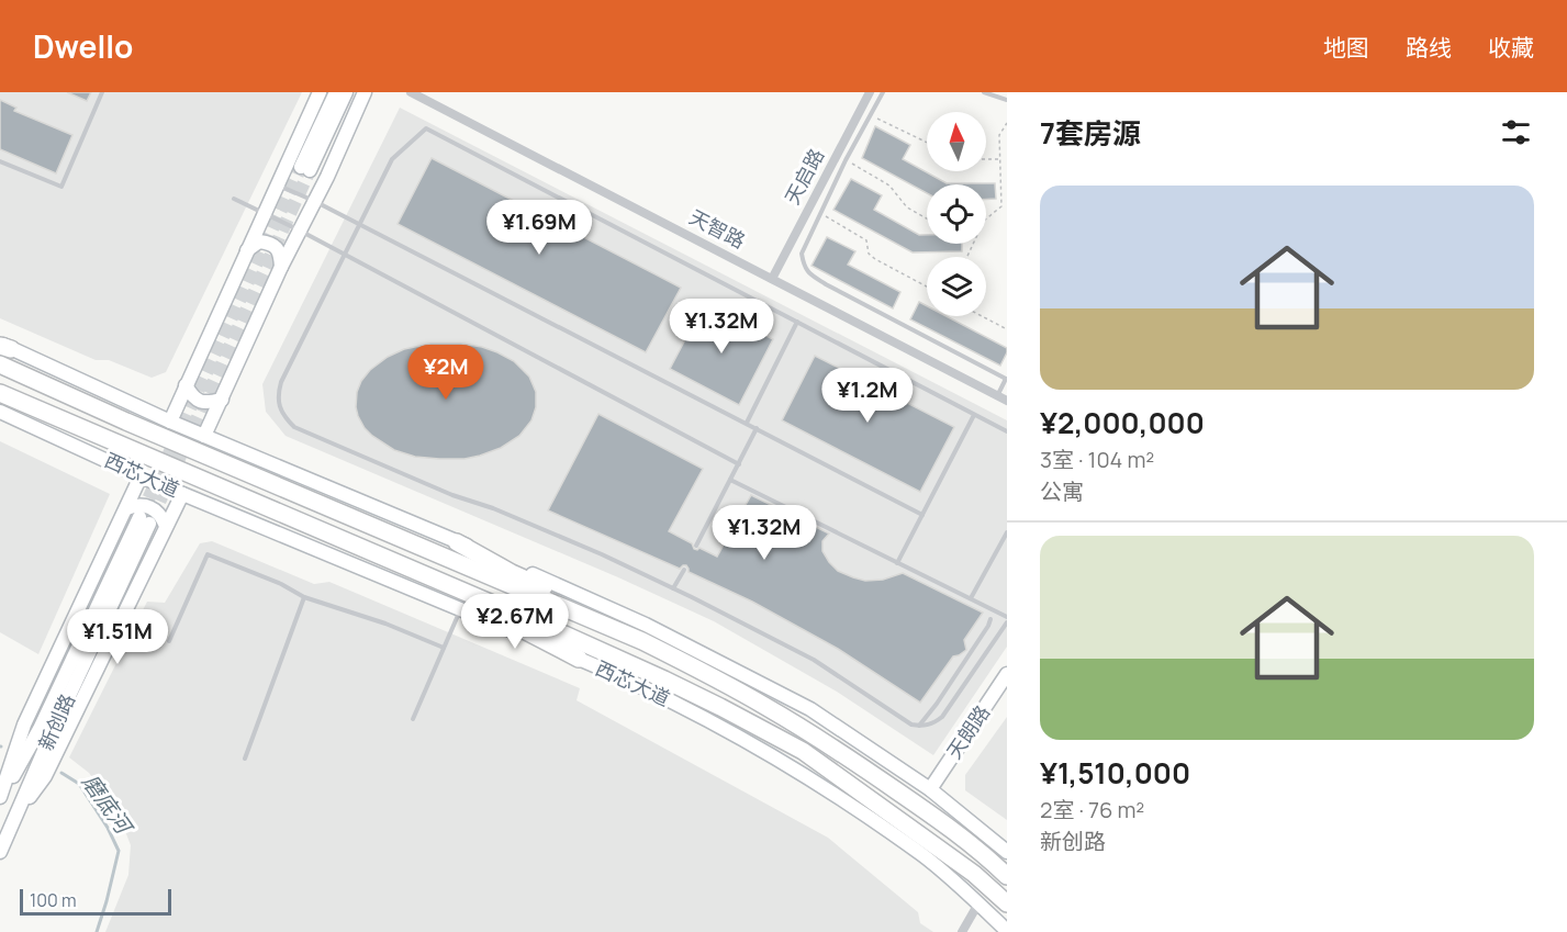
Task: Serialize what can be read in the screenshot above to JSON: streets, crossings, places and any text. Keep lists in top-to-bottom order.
{
  "streets": {
    "highway": ["西芯大道"],
    "main road": ["新创路", "天朗路"],
    "street": ["天启路", "天智路"]
  },
  "crossings": [
    ["天启路", "天智路"]
  ],
  "water": ["磨底河"],
  "scale_bar": "100 m",
  "north": "top",
  "page": {
    "header": "Dwello",
    "nav": ["地图", "路线", "收藏"],
    "heading": "7套房源",
    "list": [
      {
        "name": "¥2,000,000",
        "note": "3室 · 104 m² · 公寓"
      },
      {
        "name": "¥1,510,000",
        "note": "2室 · 76 m² · 新创路"
      }
    ],
    "price": [
      "¥1.69M",
      "¥1.32M",
      "¥2M",
      "¥1.2M",
      "¥1.32M",
      "¥2.67M",
      "¥1.51M"
    ],
    "scale": "100 m"
  }
}
